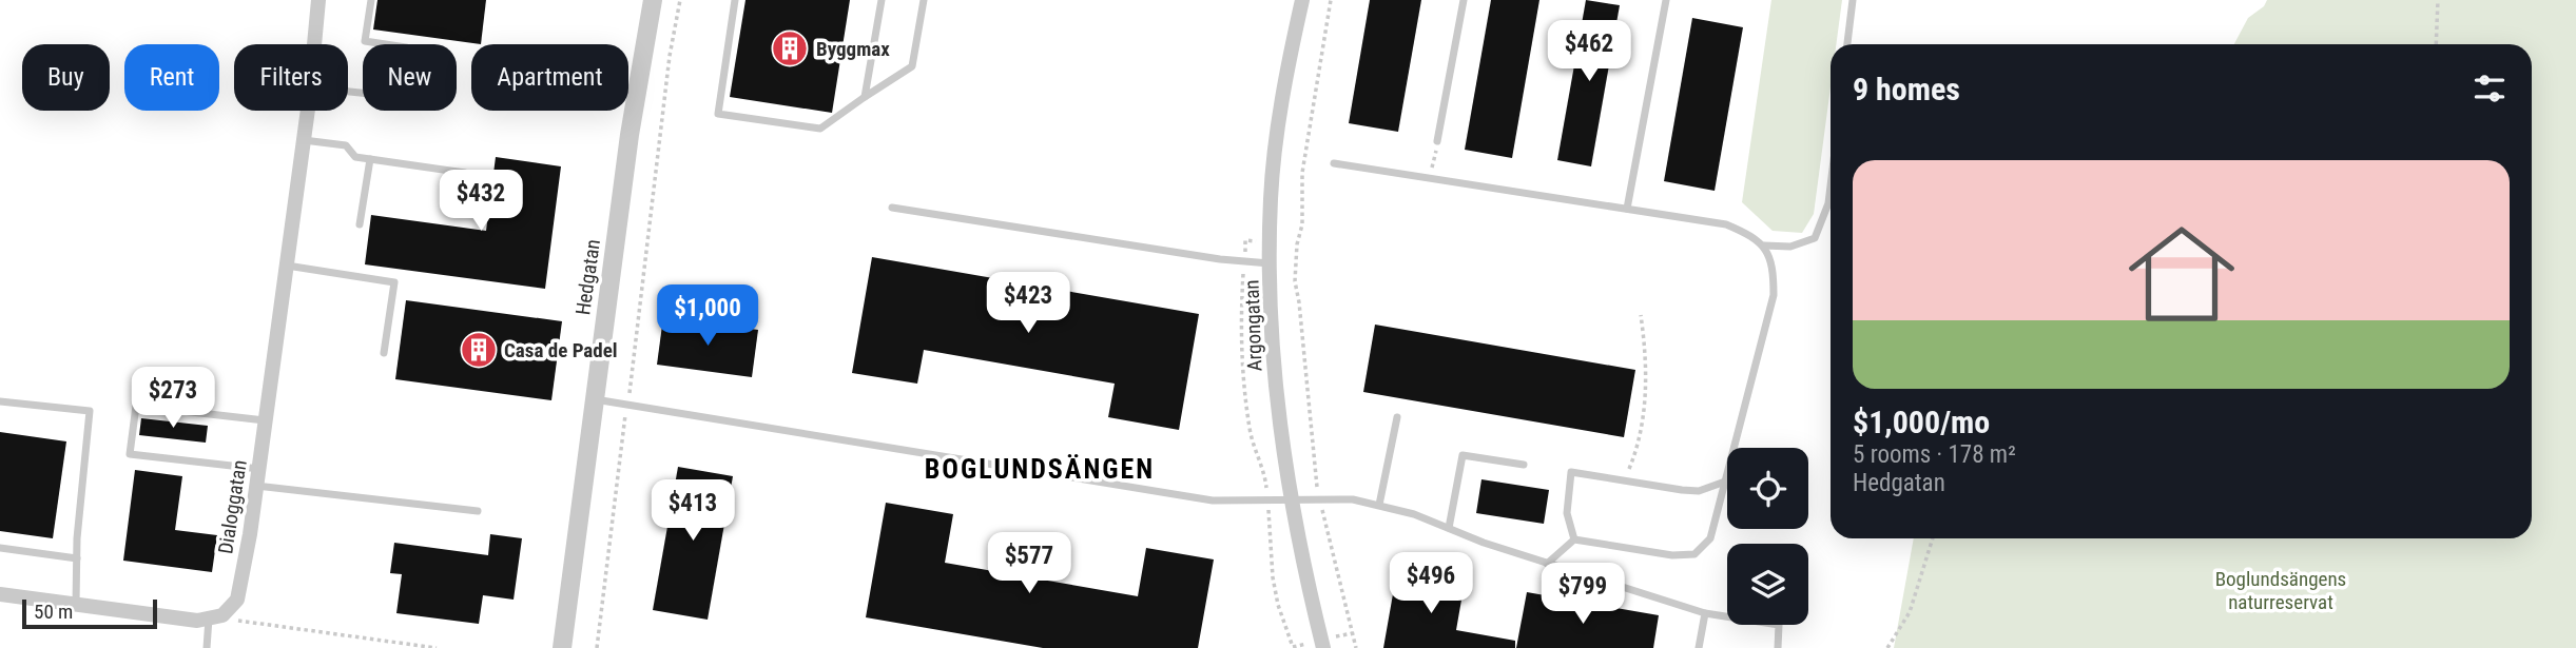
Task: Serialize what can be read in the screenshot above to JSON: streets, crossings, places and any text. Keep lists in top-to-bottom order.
{
  "streets": {
    "street": ["Hedgatan", "Argongatan", "Dialoggatan"]
  },
  "districts": ["BOGLUNDSÄNGEN"],
  "parks": ["Boglundsängens naturreservat"],
  "places": {
    "building": ["Byggmax", "Casa de Padel"]
  },
  "scale_bar": "50 m",
  "page": {
    "price": [
      "$462",
      "$432",
      "$423",
      "$1,000",
      "$273",
      "$413",
      "$577",
      "$496",
      "$799"
    ],
    "chip": [
      "Buy",
      "Rent",
      "Filters",
      "New",
      "Apartment"
    ],
    "heading": "9 homes",
    "list": [
      {
        "name": "$1,000/mo",
        "note": "5 rooms · 178 m² · Hedgatan"
      }
    ],
    "scale": "50 m"
  }
}
